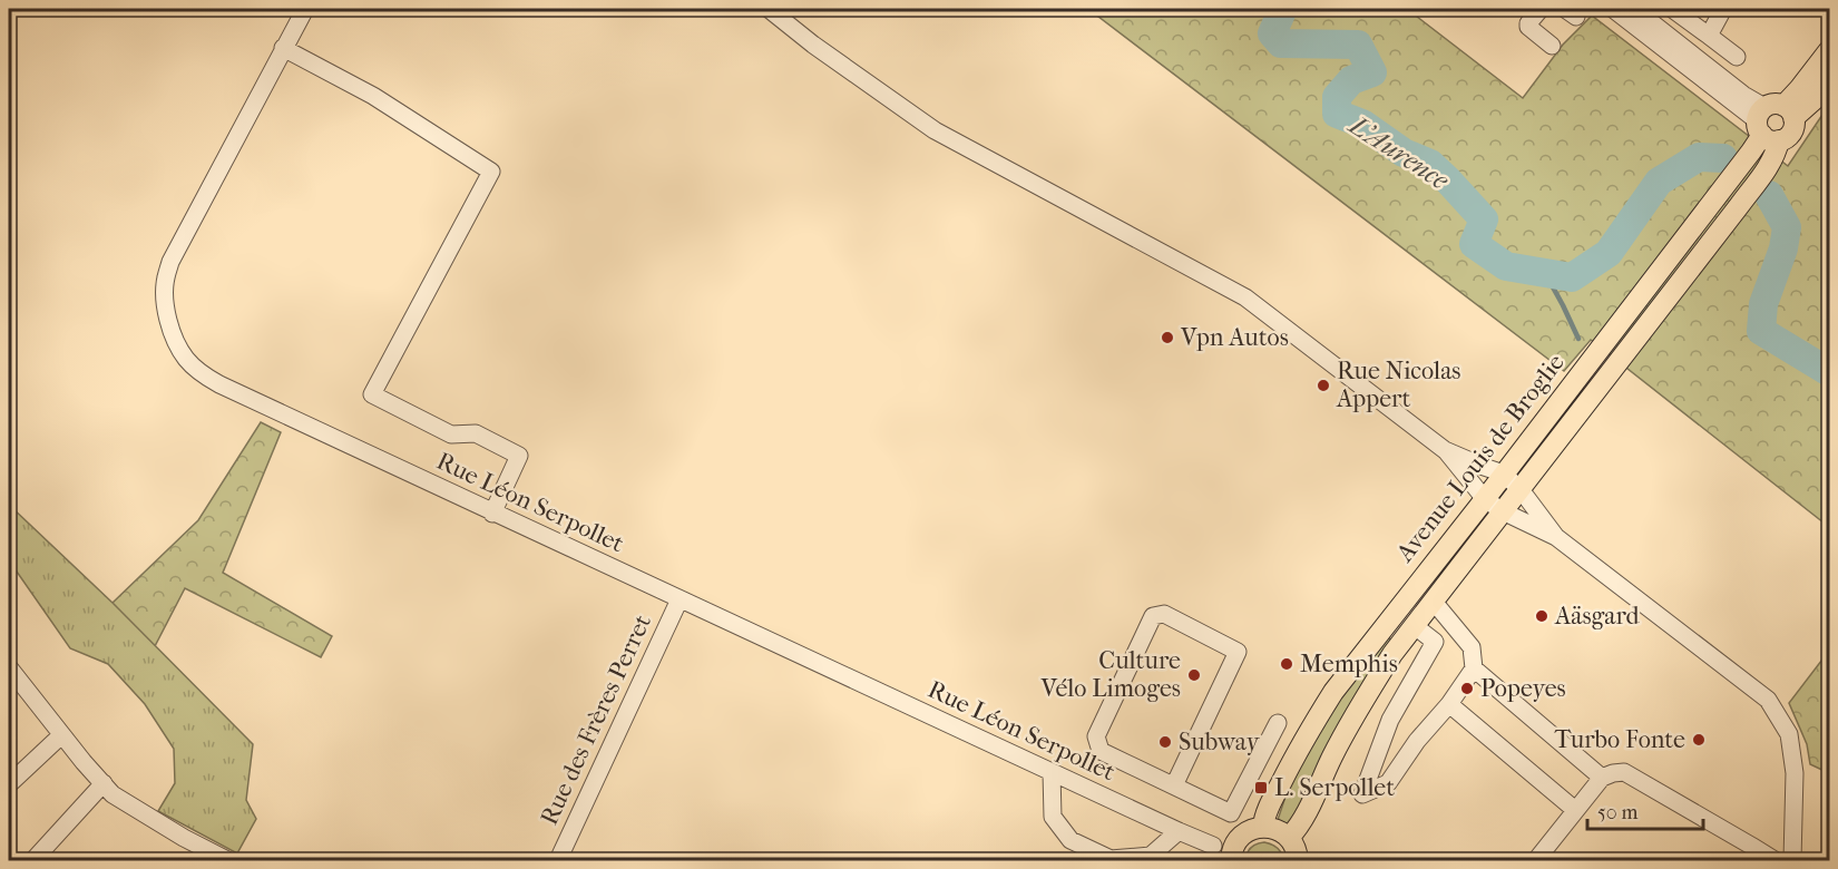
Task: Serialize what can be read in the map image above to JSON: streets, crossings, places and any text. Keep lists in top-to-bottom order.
{
  "streets": {
    "main road": ["Avenue Louis de Broglie"],
    "street": ["Rue Léon Serpollet", "Rue des Frères Perret"]
  },
  "crossings": [
    ["Rue Léon Serpollet", "Rue des Frères Perret"]
  ],
  "water": ["L'Aurence"],
  "places": {
    "other": [
      "Vpn Autos",
      "Rue Nicolas Appert",
      "Aäsgard",
      "Memphis",
      "Culture Vélo Limoges",
      "Popeyes",
      "Turbo Fonte",
      "Subway"
    ],
    "transit": ["L. Serpollet"]
  },
  "scale_bar": "50 m"
}
